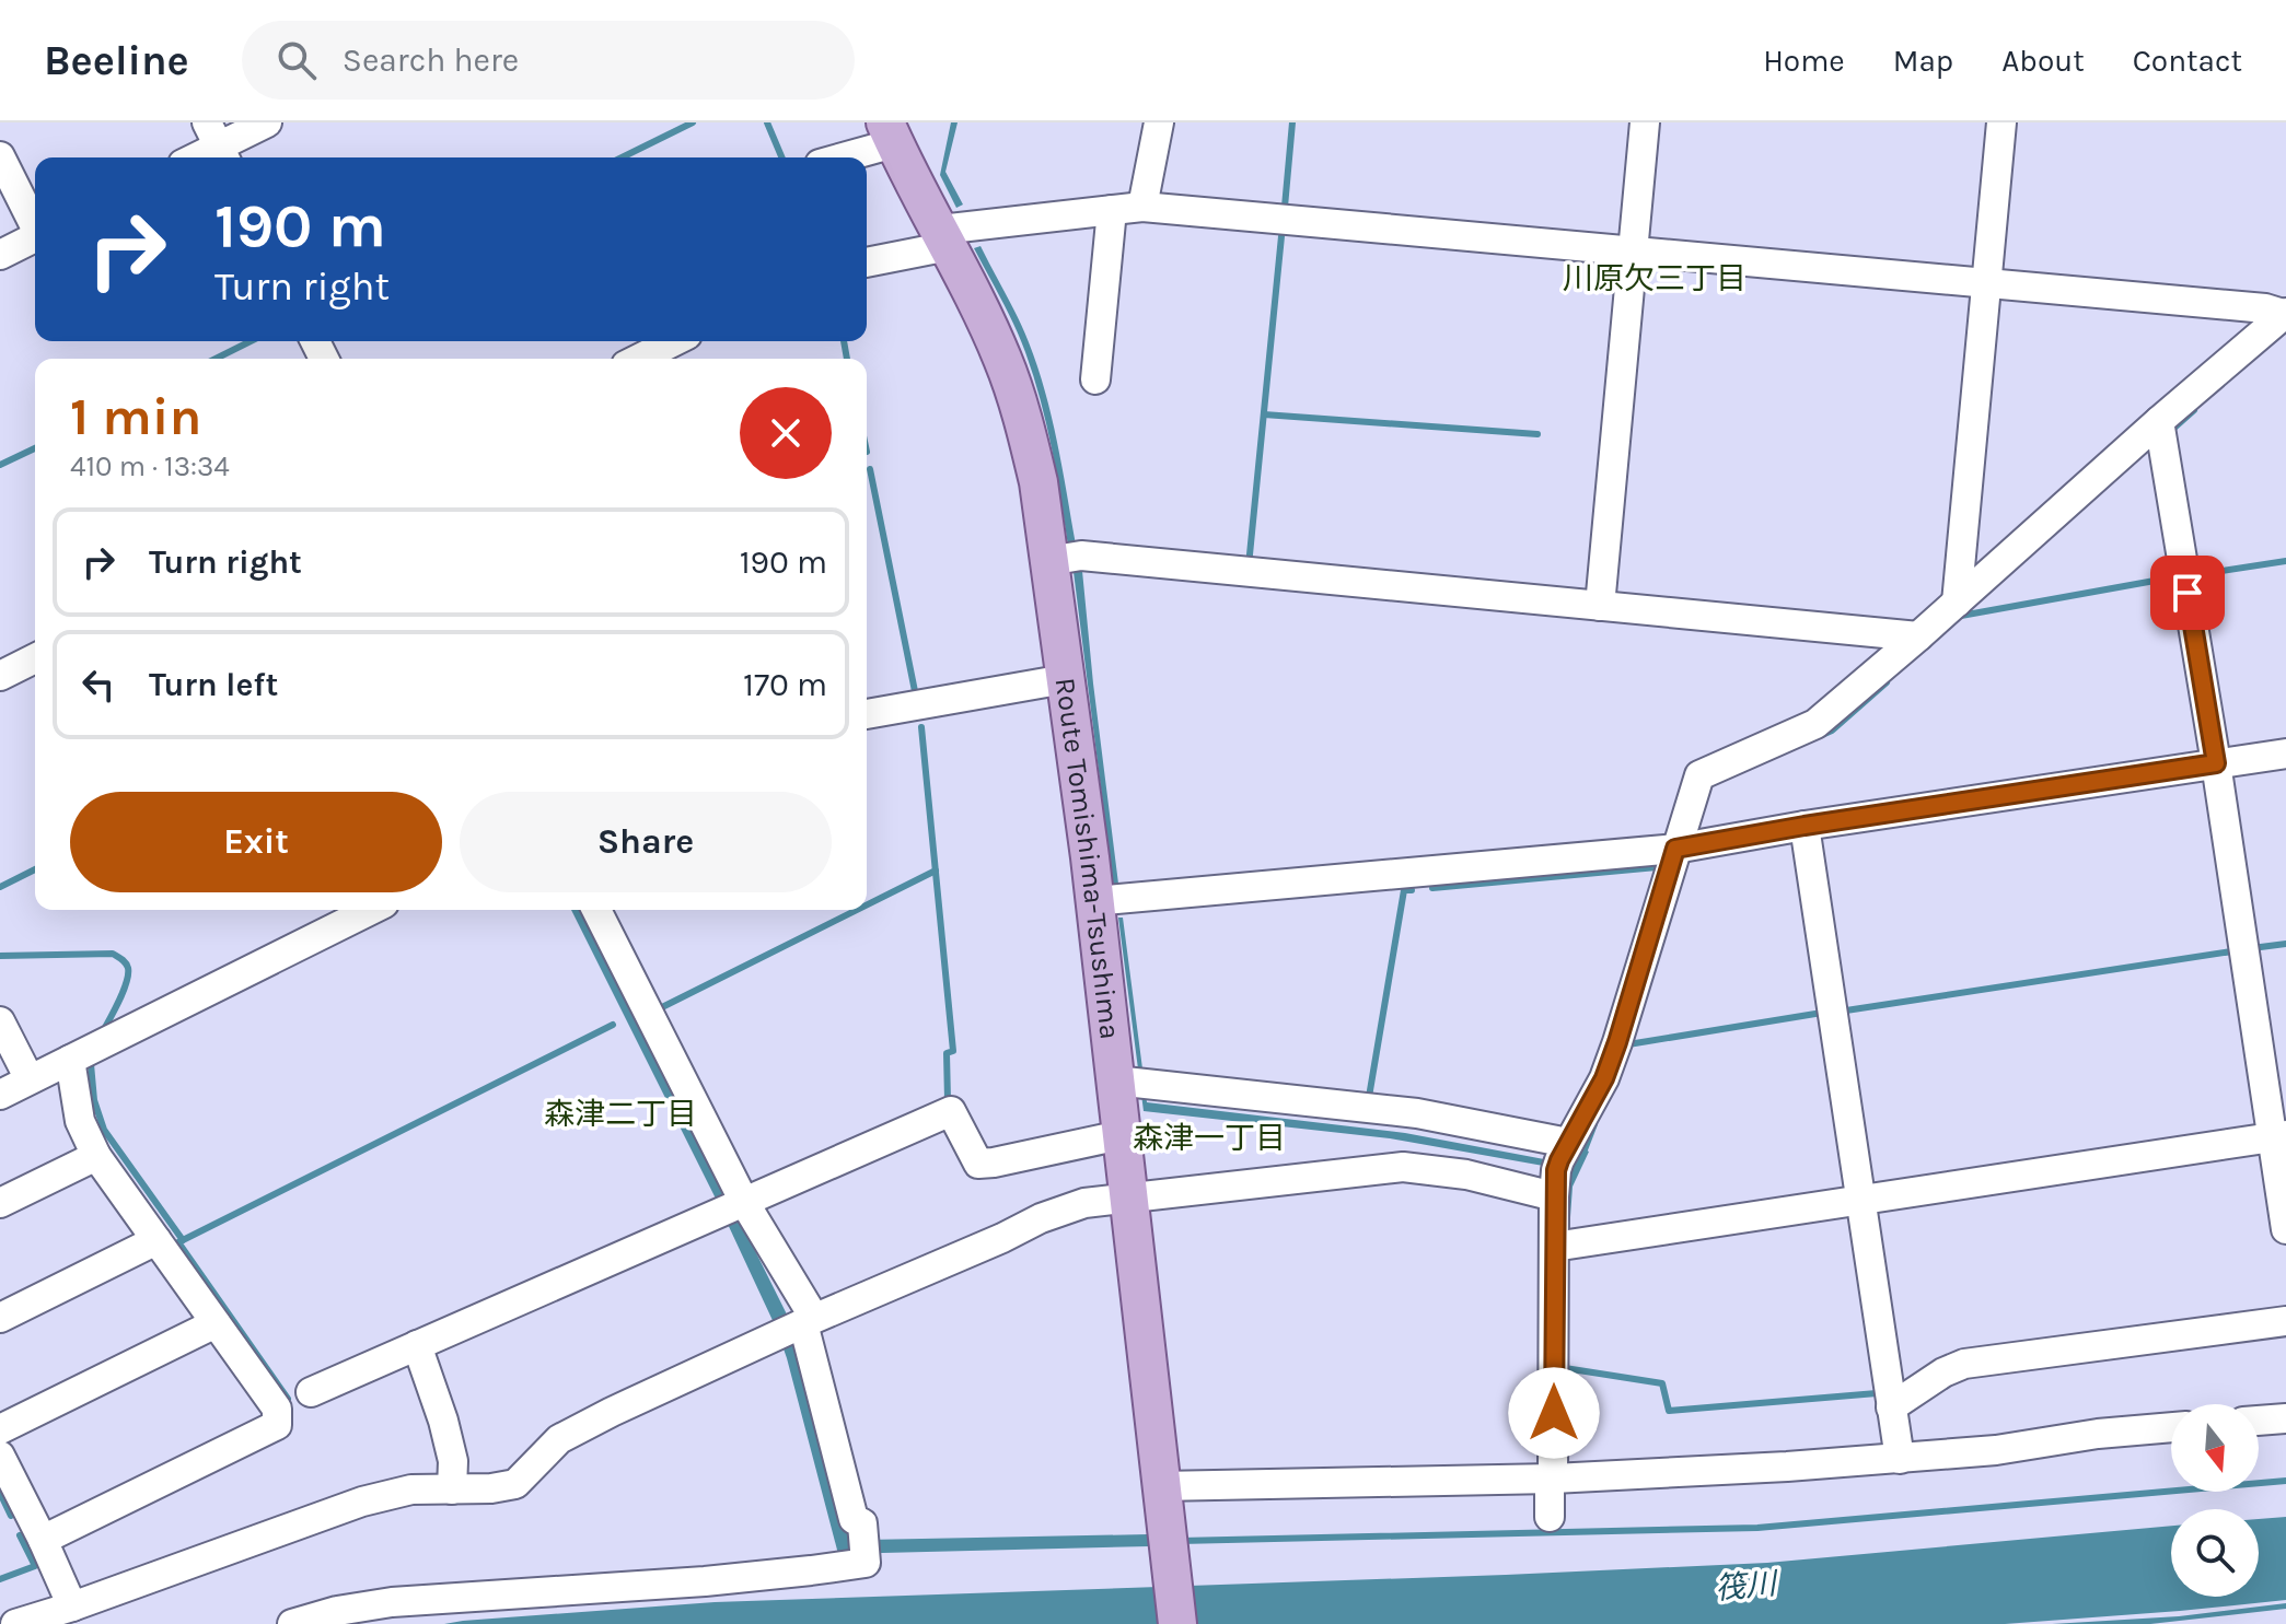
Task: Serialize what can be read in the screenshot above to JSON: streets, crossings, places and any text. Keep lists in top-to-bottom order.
{
  "streets": {
    "main road": ["Route Tomishima-Tsushima"]
  },
  "districts": ["川原欠三丁目", "森津二丁目", "森津一丁目"],
  "water": ["筏川"],
  "north": "bottom",
  "page": {
    "header": "Beeline",
    "search": "Search here",
    "nav": [
      "Home",
      "Map",
      "About",
      "Contact"
    ],
    "turn": ["190 m", "Turn right"],
    "heading": ["1 min", "410 m · 13:34"],
    "list": [
      {
        "name": "Turn right",
        "value": "190 m"
      },
      {
        "name": "Turn left",
        "value": "170 m"
      }
    ],
    "buttons": ["Exit", "Share"]
  }
}
